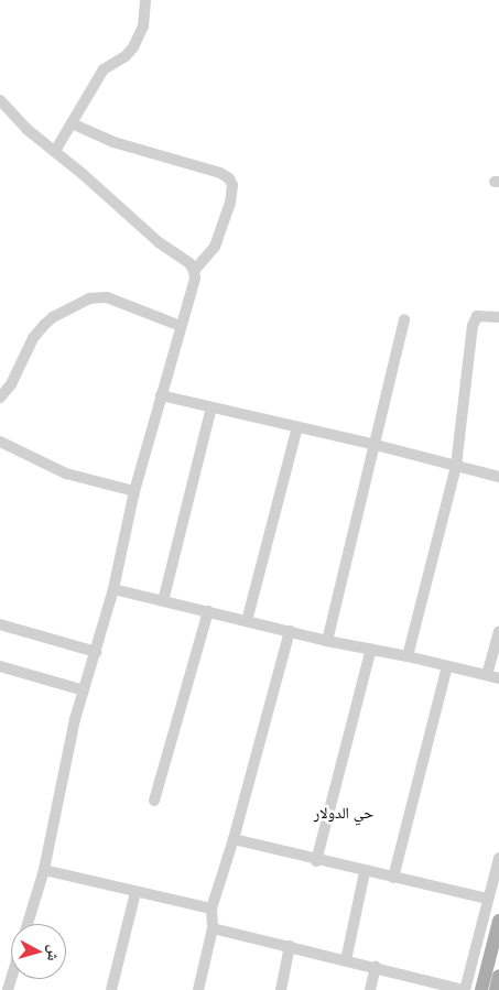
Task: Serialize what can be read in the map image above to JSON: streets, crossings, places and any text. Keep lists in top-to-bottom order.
{
  "districts": ["حي الدولار"],
  "north": "right"
}
